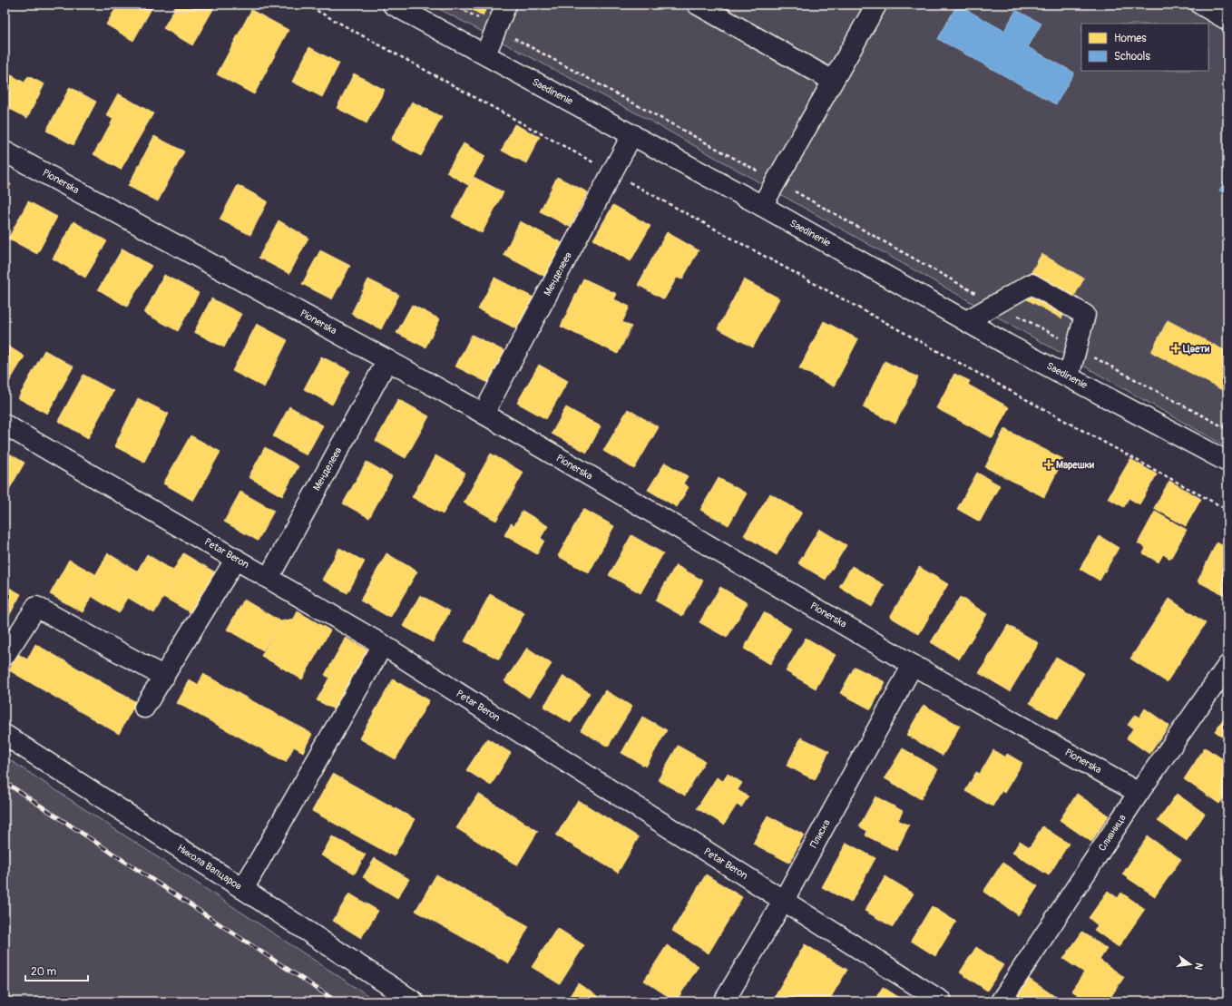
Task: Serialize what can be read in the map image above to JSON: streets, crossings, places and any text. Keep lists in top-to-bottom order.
{
  "streets": {
    "street": [
      "Saedinenie",
      "Pionerska",
      "Менделеев",
      "Petar Beron",
      "Сливница",
      "Плиска",
      "Никола Вапцаров"
    ]
  },
  "crossings": [
    ["Saedinenie", "Менделеев"],
    ["Pionerska", "Менделеев"],
    ["Pionerska", "Сливница"],
    ["Pionerska", "Плиска"],
    ["Менделеев", "Petar Beron"],
    ["Petar Beron", "Плиска"]
  ],
  "places": {
    "health": ["Цвети", "Марешки"]
  },
  "legend": ["Homes", "Schools"],
  "scale_bar": "20 m",
  "north": "right"
}
